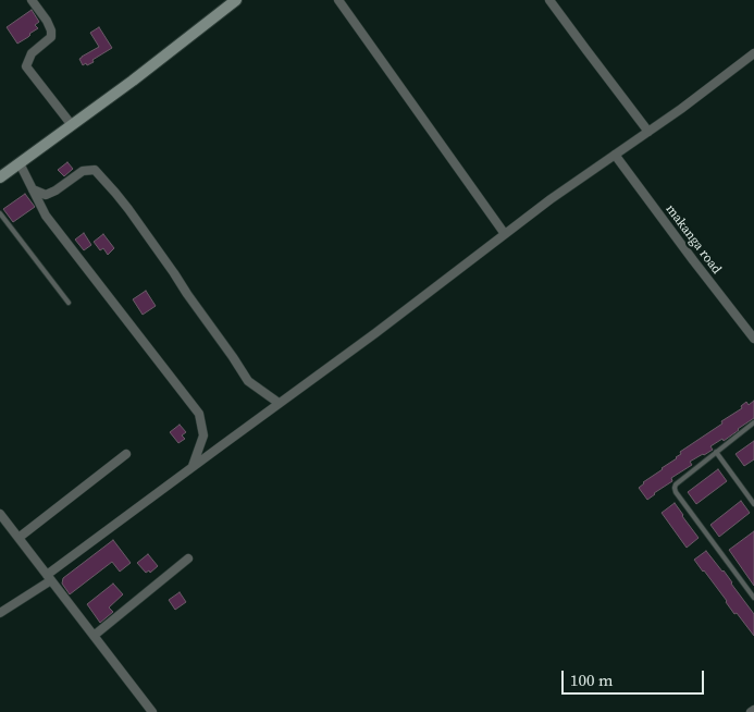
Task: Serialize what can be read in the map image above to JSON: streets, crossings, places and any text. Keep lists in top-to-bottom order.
{
  "streets": {
    "street": ["makanga road"]
  },
  "scale_bar": "100 m"
}
